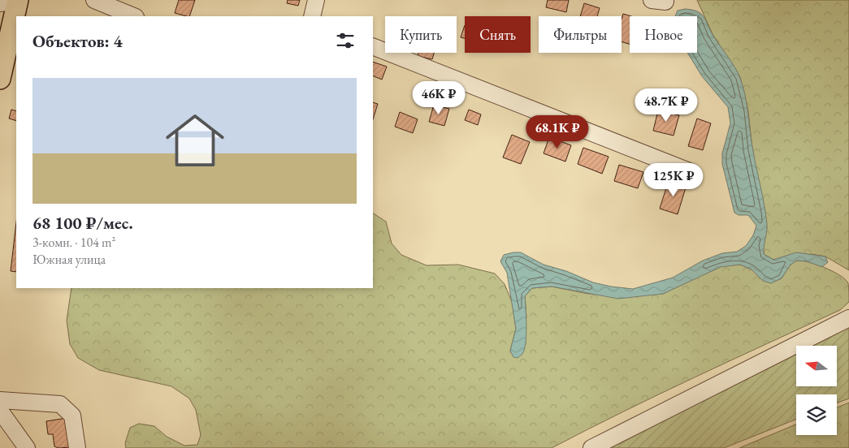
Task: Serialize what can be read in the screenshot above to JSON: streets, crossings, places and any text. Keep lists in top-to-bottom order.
{
  "north": "left",
  "page": {
    "chip": [
      "Купить",
      "Снять",
      "Фильтры",
      "Новое"
    ],
    "heading": "Объектов: 4",
    "list": [
      {
        "name": "68 100 ₽/мес.",
        "note": "3-комн. · 104 m² · Южная улица"
      }
    ],
    "price": [
      "46K ₽",
      "48.7K ₽",
      "68.1K ₽",
      "125K ₽"
    ]
  }
}
